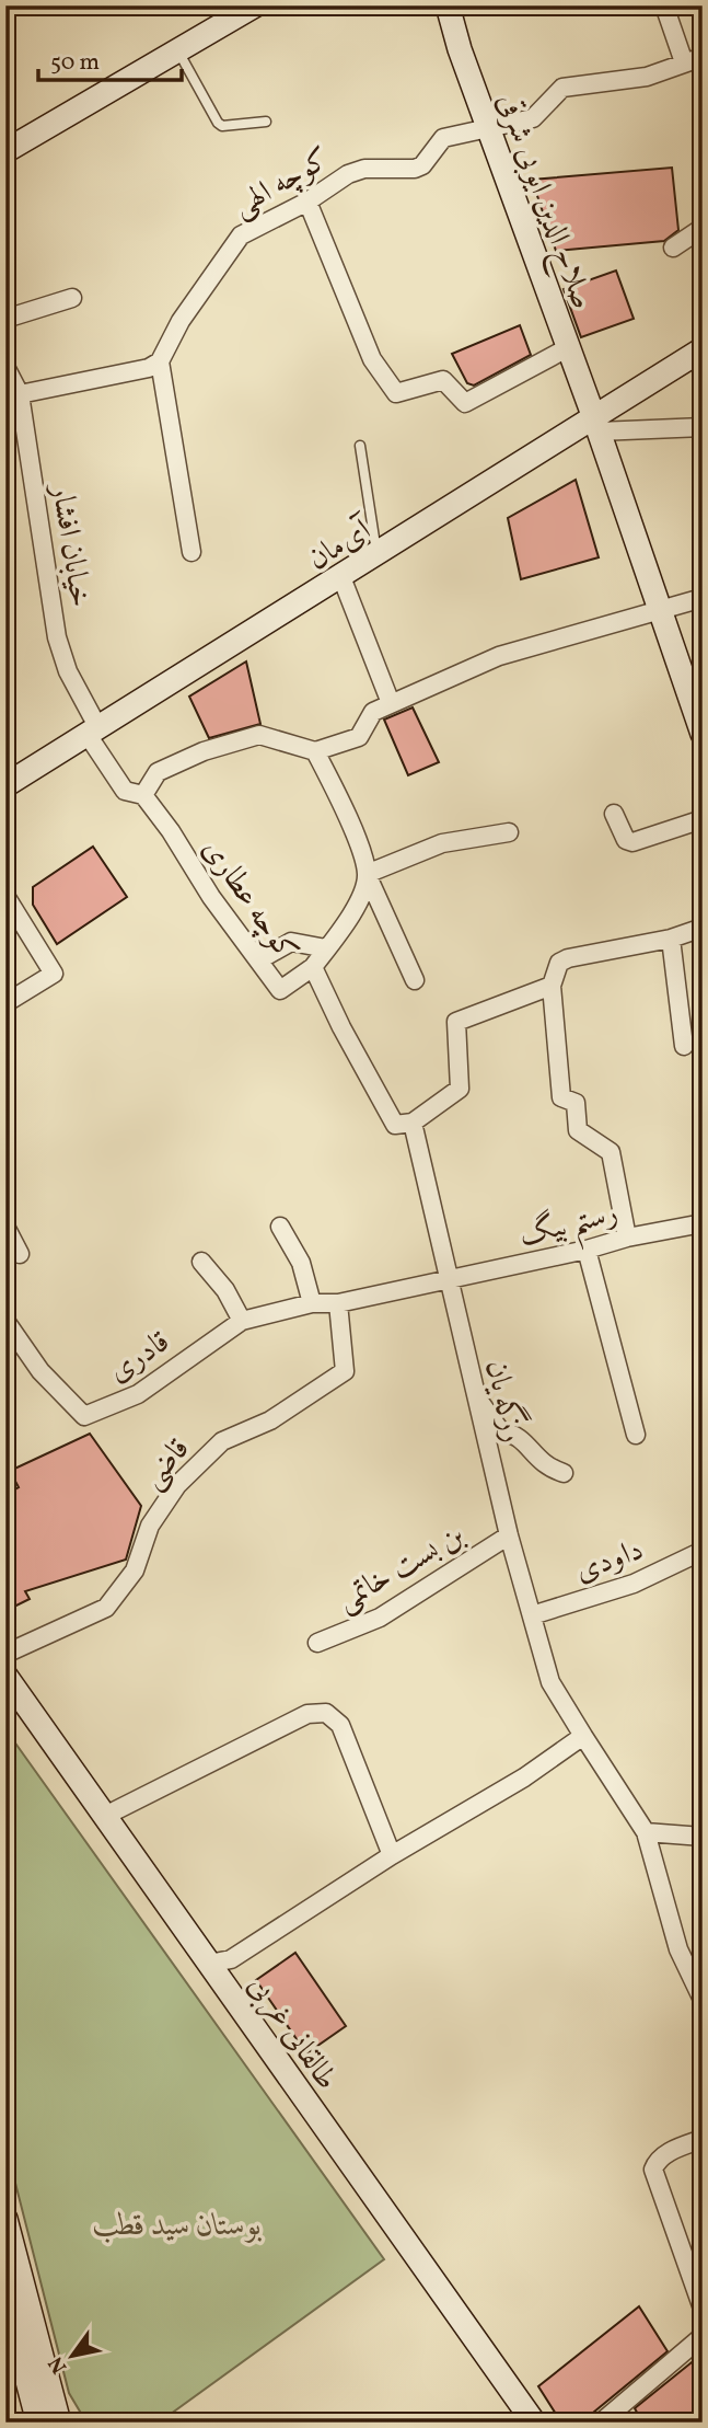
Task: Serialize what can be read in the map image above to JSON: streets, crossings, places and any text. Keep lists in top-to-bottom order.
{
  "streets": {
    "street": [
      "کوچه الهی",
      "صلاح الدین ایوبی شرقی",
      "آی‌مان",
      "خیابان افشار",
      "کوچه عطاری",
      "رستم بیگ",
      "قادری",
      "رزگه یان",
      "قاضی",
      "داودی",
      "بن بست خاتمی",
      "طالقانی غربی"
    ]
  },
  "crossings": [
    ["کوچه الهی", "صلاح الدین ایوبی شرقی"],
    ["صلاح الدین ایوبی شرقی", "آی‌مان"],
    ["آی‌مان", "خیابان افشار"],
    ["آی‌مان", "کوچه عطاری"],
    ["خیابان افشار", "کوچه عطاری"],
    ["کوچه عطاری", "رزگه یان"],
    ["رستم بیگ", "قادری"],
    ["رستم بیگ", "رزگه یان"],
    ["رستم بیگ", "قاضی"],
    ["قادری", "قاضی"],
    ["رزگه یان", "داودی"],
    ["رزگه یان", "بن بست خاتمی"]
  ],
  "parks": ["بوستان سید قطب"],
  "scale_bar": "50 m",
  "north": "bottom left"
}
